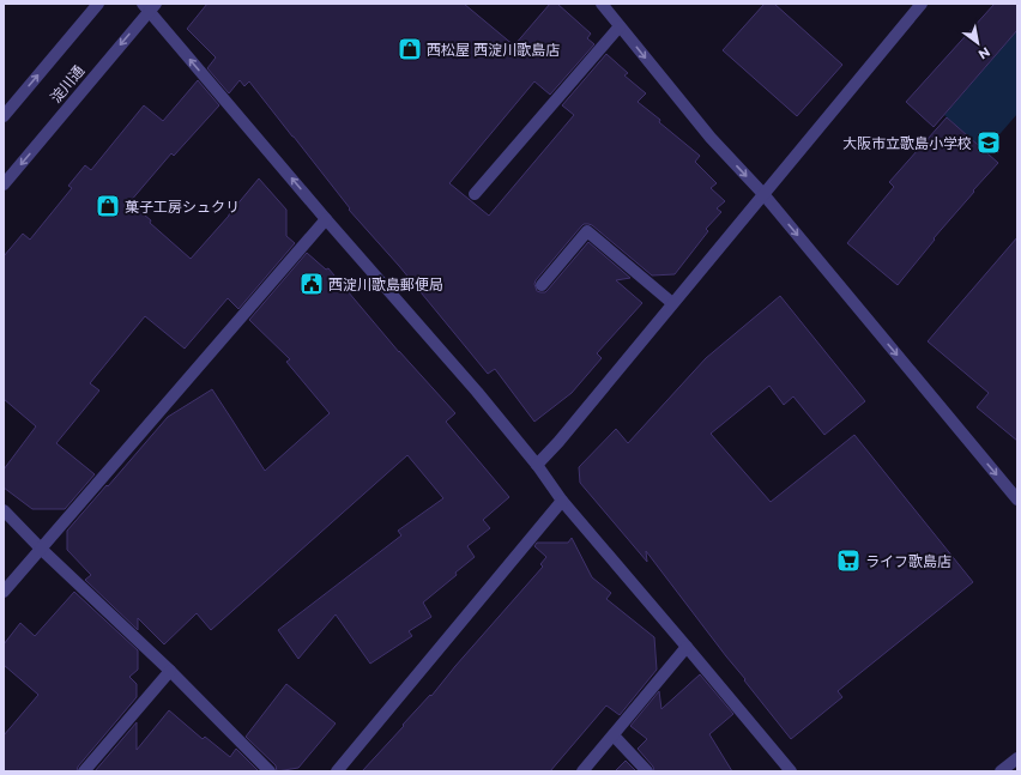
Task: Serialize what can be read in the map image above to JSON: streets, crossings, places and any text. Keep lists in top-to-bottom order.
{
  "streets": {
    "street": ["淀川通"]
  },
  "places": {
    "shop": ["西松屋 西淀川歌島店", "菓子工房シュクリ"],
    "school or university": ["大阪市立歌島小学校"],
    "public building": ["西淀川歌島郵便局"],
    "supermarket": ["ライフ歌島店"]
  },
  "north": "bottom right"
}
